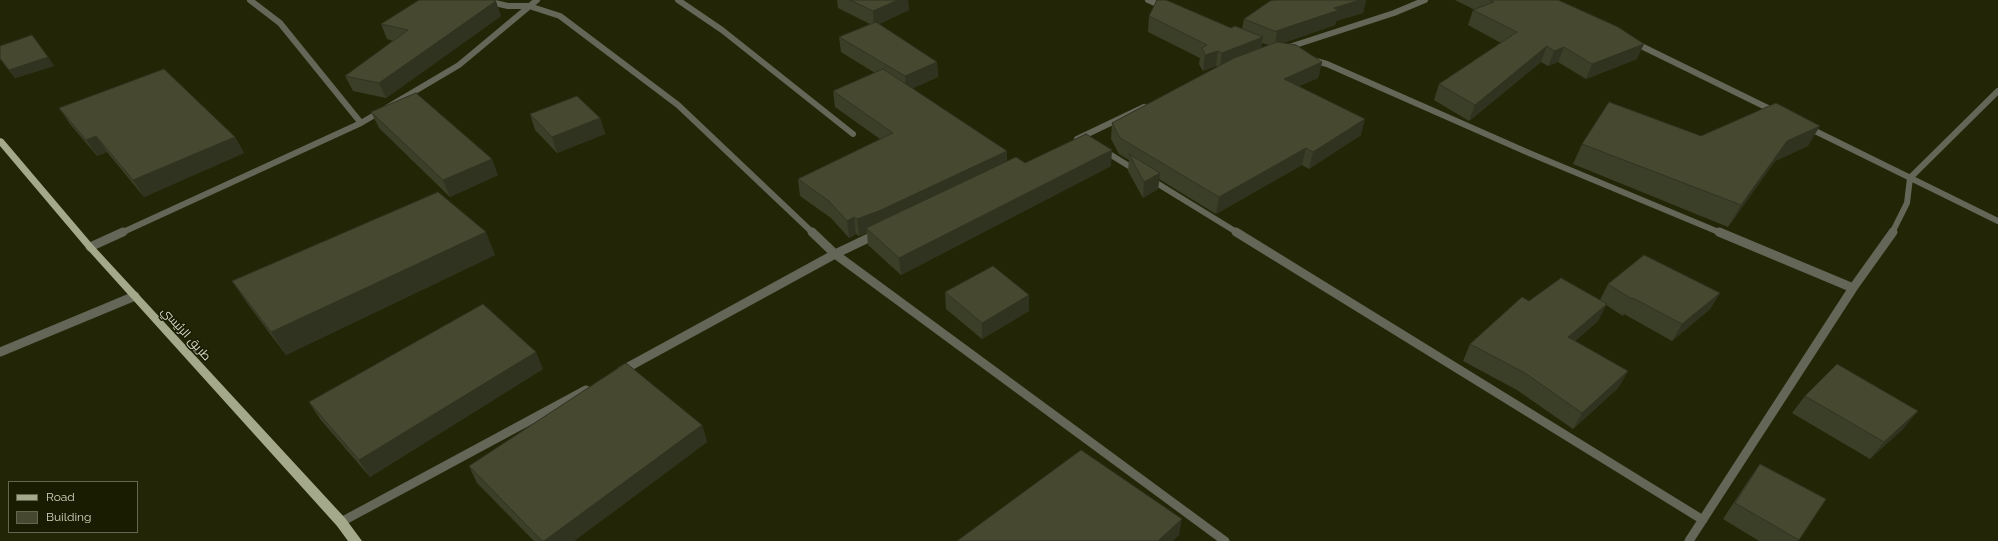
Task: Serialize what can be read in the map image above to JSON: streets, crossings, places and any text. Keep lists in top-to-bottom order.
{
  "streets": {
    "main road": ["طريق الرئيسي"]
  },
  "legend": ["Road", "Building"]
}
